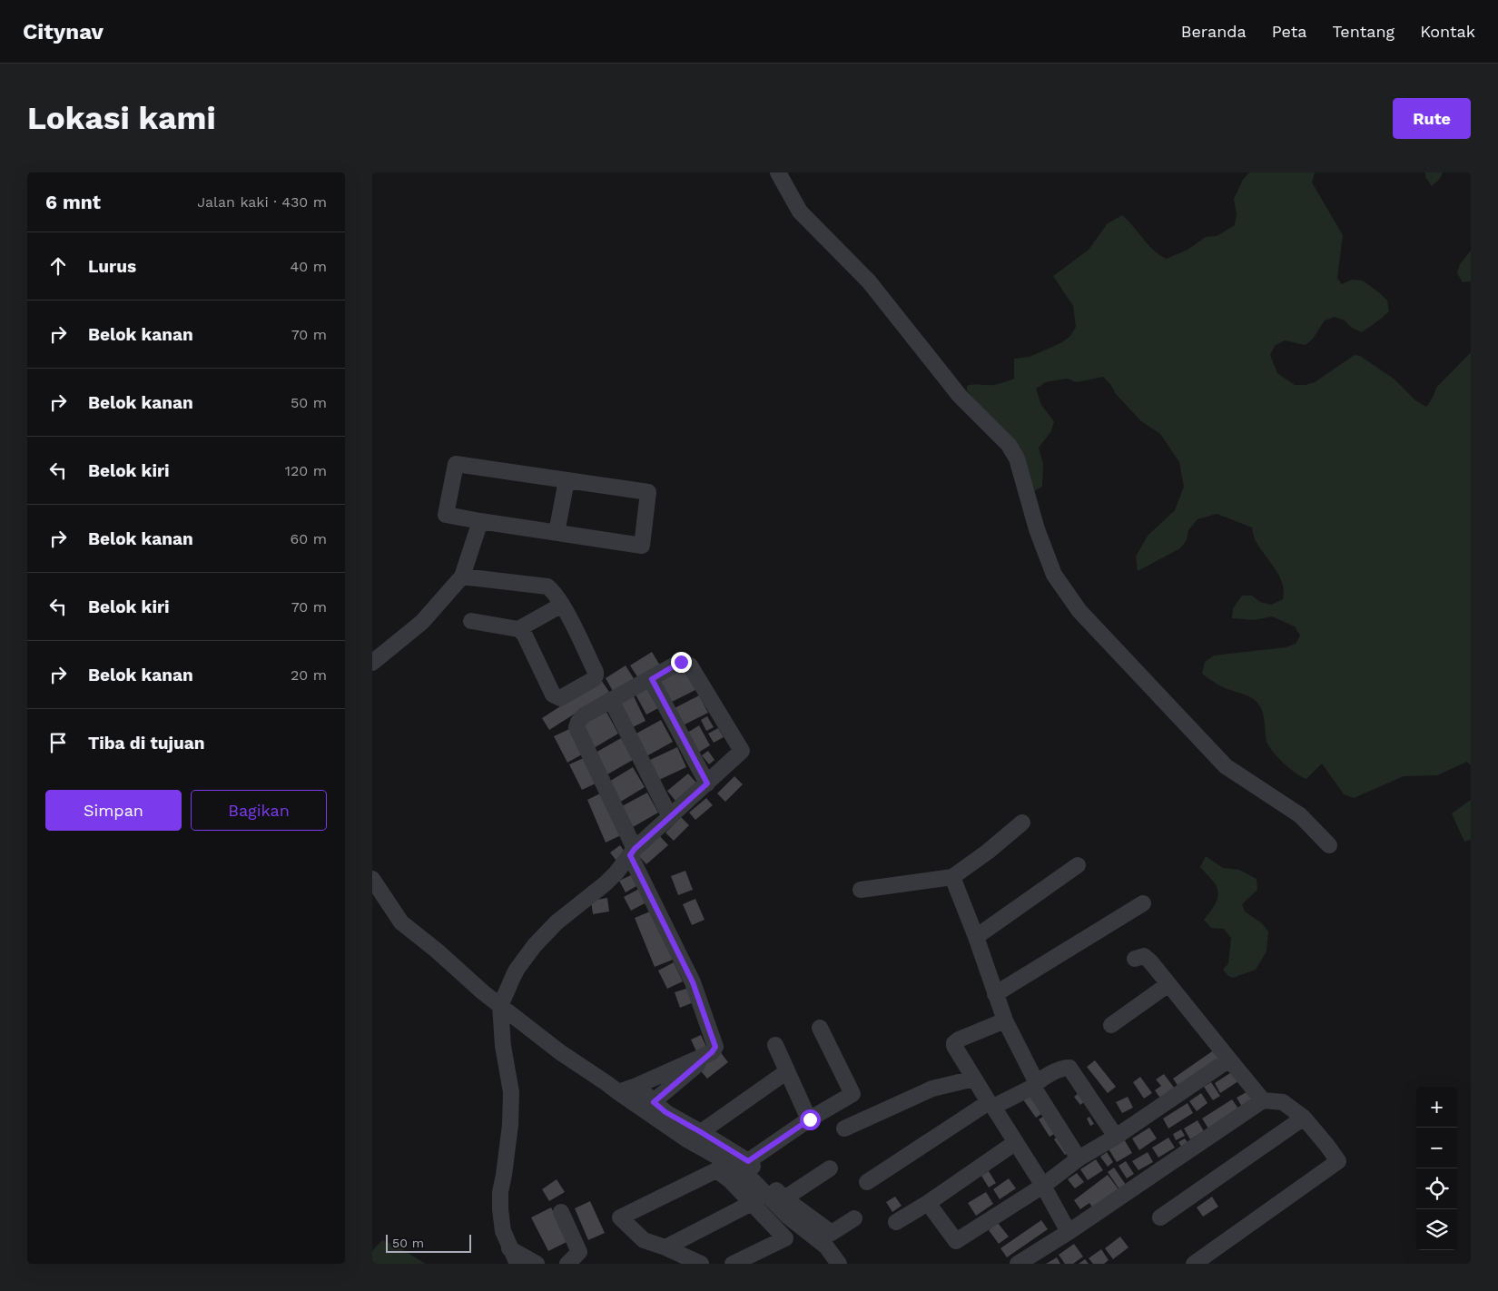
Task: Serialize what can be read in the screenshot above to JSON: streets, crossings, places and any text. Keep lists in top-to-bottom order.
{
  "scale_bar": "50 m",
  "page": {
    "header": "Citynav",
    "nav": [
      "Beranda",
      "Peta",
      "Tentang",
      "Kontak"
    ],
    "buttons": [
      "Rute",
      ["Simpan", "Bagikan"]
    ],
    "title": "Lokasi kami",
    "heading": ["6 mnt", "Jalan kaki · 430 m"],
    "list": [
      ["Lurus", "40 m"],
      ["Belok kanan", "70 m"],
      ["Belok kanan", "50 m"],
      ["Belok kiri", "120 m"],
      ["Belok kanan", "60 m"],
      ["Belok kiri", "70 m"],
      ["Belok kanan", "20 m"],
      "Tiba di tujuan"
    ],
    "map_buttons": ["+", "−"],
    "scale": "50 m"
  }
}
